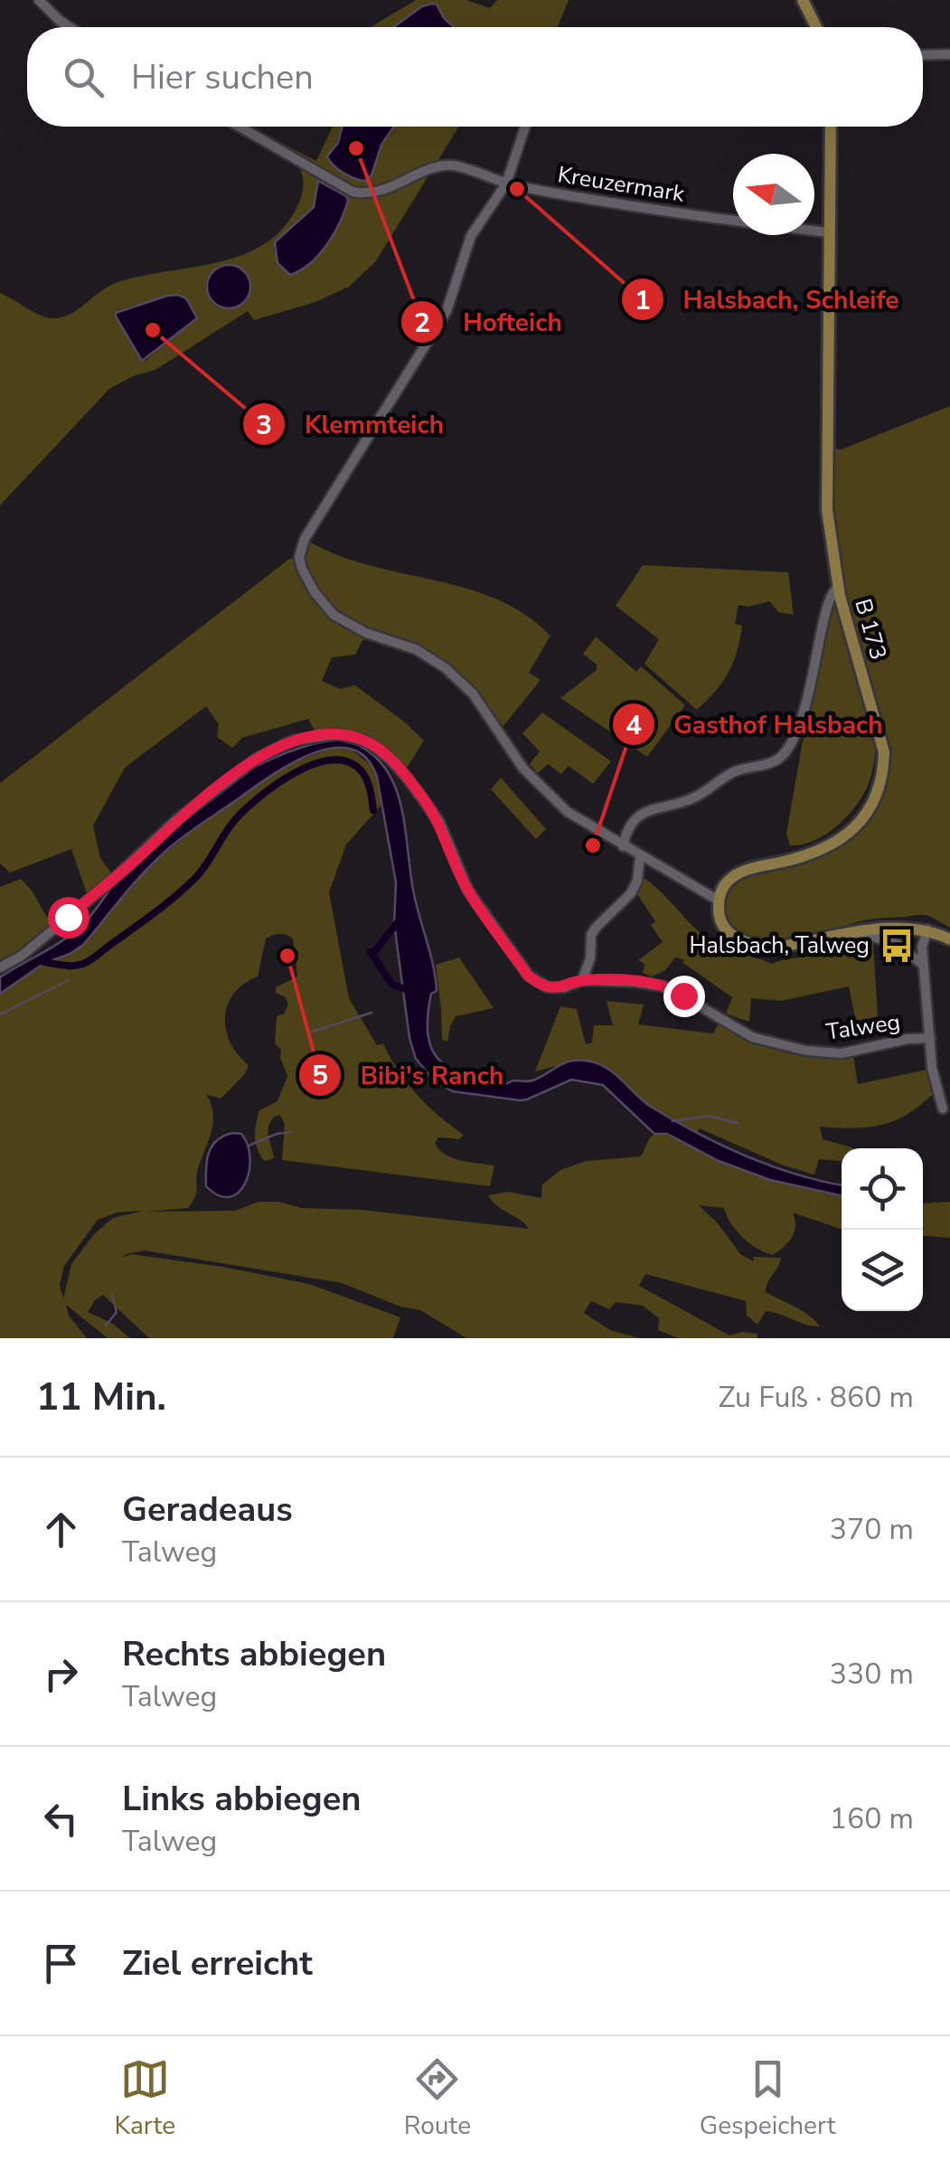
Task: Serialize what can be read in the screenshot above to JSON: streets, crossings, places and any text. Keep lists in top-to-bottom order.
{
  "streets": {
    "main road": ["B 173"],
    "street": ["Kreuzermark", "Talweg"]
  },
  "crossings": [
    ["Kreuzermark", "B 173"]
  ],
  "places": {
    "other": [
      "Hofteich",
      "Halsbach, Schleife",
      "Klemmteich",
      "Gasthof Halsbach",
      "Bibi's Ranch"
    ],
    "bus stop": ["Halsbach, Talweg"]
  },
  "north": "left",
  "page": {
    "search": "Hier suchen",
    "heading": ["11 Min.", "Zu Fuß · 860 m"],
    "list": [
      ["Geradeaus", "Talweg", "370 m"],
      ["Rechts abbiegen", "Talweg", "330 m"],
      ["Links abbiegen", "Talweg", "160 m"],
      "Ziel erreicht"
    ],
    "nav": ["Karte", "Route", "Gespeichert"]
  }
}
